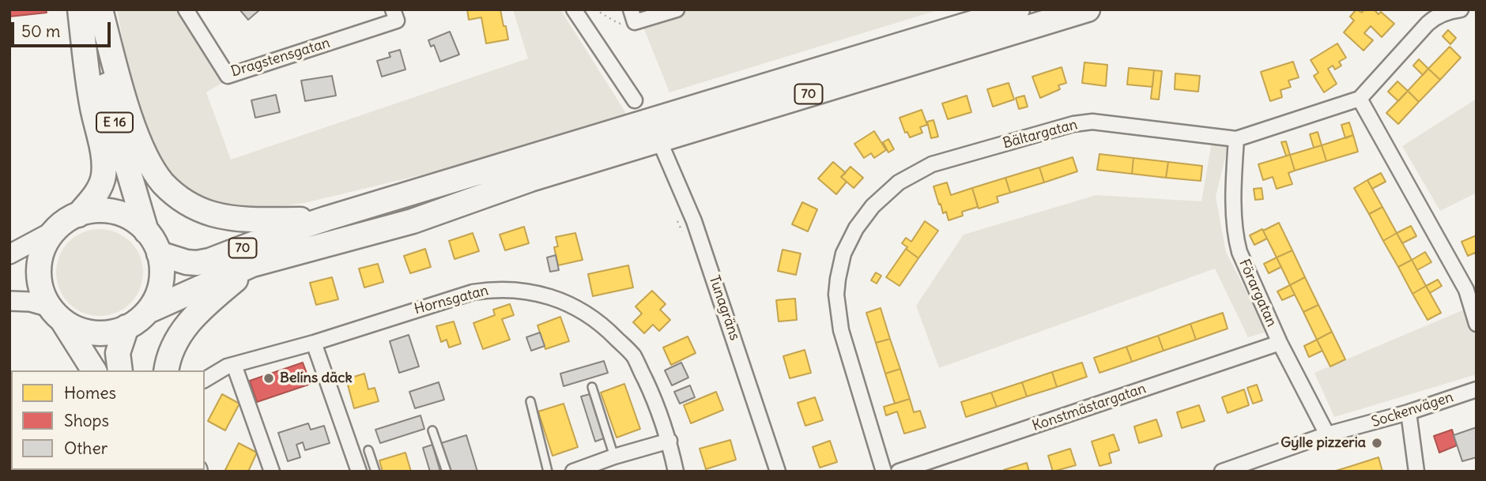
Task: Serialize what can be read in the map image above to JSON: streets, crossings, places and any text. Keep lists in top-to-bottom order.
{
  "streets": {
    "highway": ["70", "E 16"],
    "street": [
      "Dragstensgatan",
      "Bältargatan",
      "Förargatan",
      "Hornsgatan",
      "Tunagräns",
      "Konstmästargatan",
      "Sockenvägen"
    ]
  },
  "crossings": [
    ["70", "E 16"],
    ["Bältargatan", "Förargatan"],
    ["Förargatan", "Konstmästargatan"],
    ["Förargatan", "Sockenvägen"]
  ],
  "places": ["Belins däck", "Gylle pizzeria"],
  "legend": ["Homes", "Shops", "Other"],
  "scale_bar": "50 m"
}
